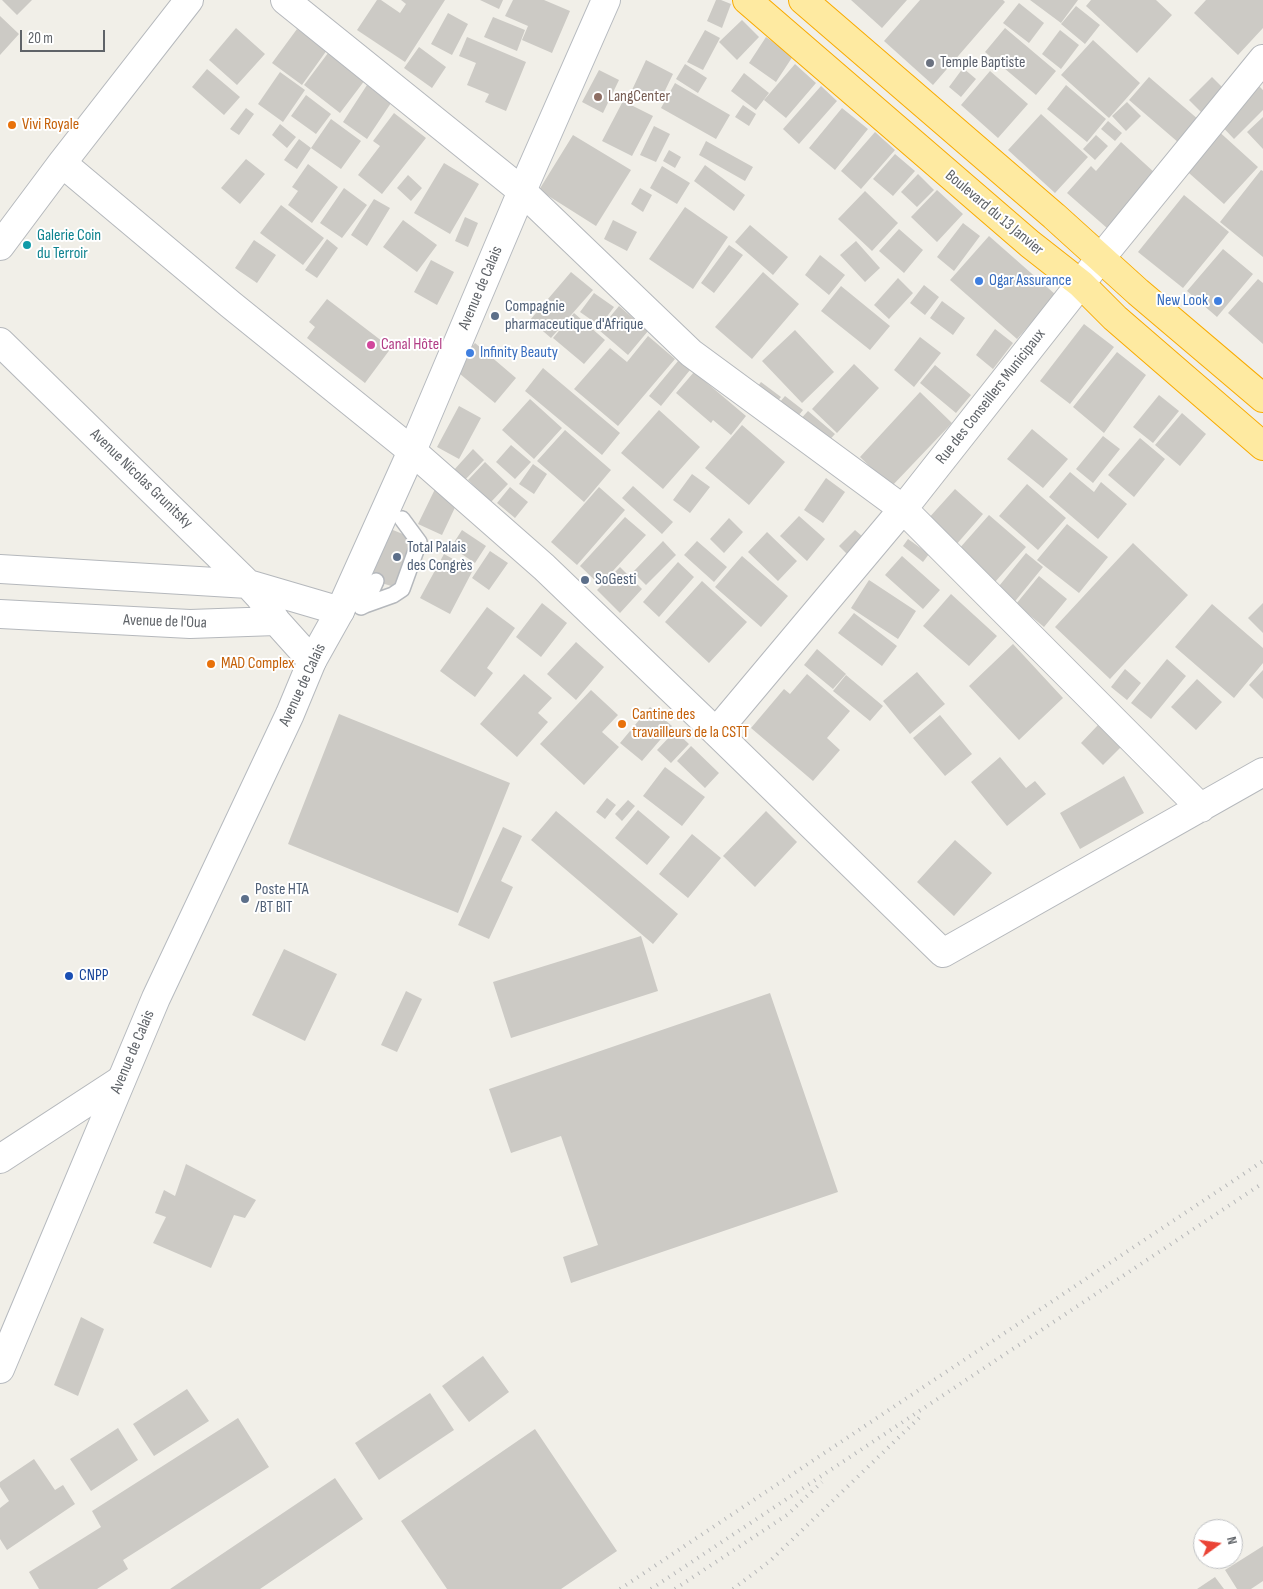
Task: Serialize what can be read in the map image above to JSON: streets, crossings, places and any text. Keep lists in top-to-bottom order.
{
  "streets": {
    "highway": ["Boulevard du 13 Janvier"],
    "street": [
      "Avenue de Calais",
      "Rue des Conseillers Municipaux",
      "Avenue Nicolas Grunitsky",
      "Avenue de l'Oua"
    ]
  },
  "crossings": [
    ["Boulevard du 13 Janvier", "Rue des Conseillers Municipaux"],
    ["Avenue Nicolas Grunitsky", "Avenue de l'Oua"]
  ],
  "places": [
    "Temple Baptiste",
    "LangCenter",
    "Vivi Royale",
    "Galerie Coin du Terroir",
    "Ogar Assurance",
    "New Look",
    "Compagnie pharmaceutique d'Afrique",
    "Canal Hôtel",
    "Infinity Beauty",
    "Total Palais des Congrès",
    "SoGesti",
    "MAD Complex",
    "Cantine des travailleurs de la CSTT",
    "Poste HTA /BT BIT",
    "CNPP"
  ],
  "scale_bar": "20 m",
  "north": "right"
}
